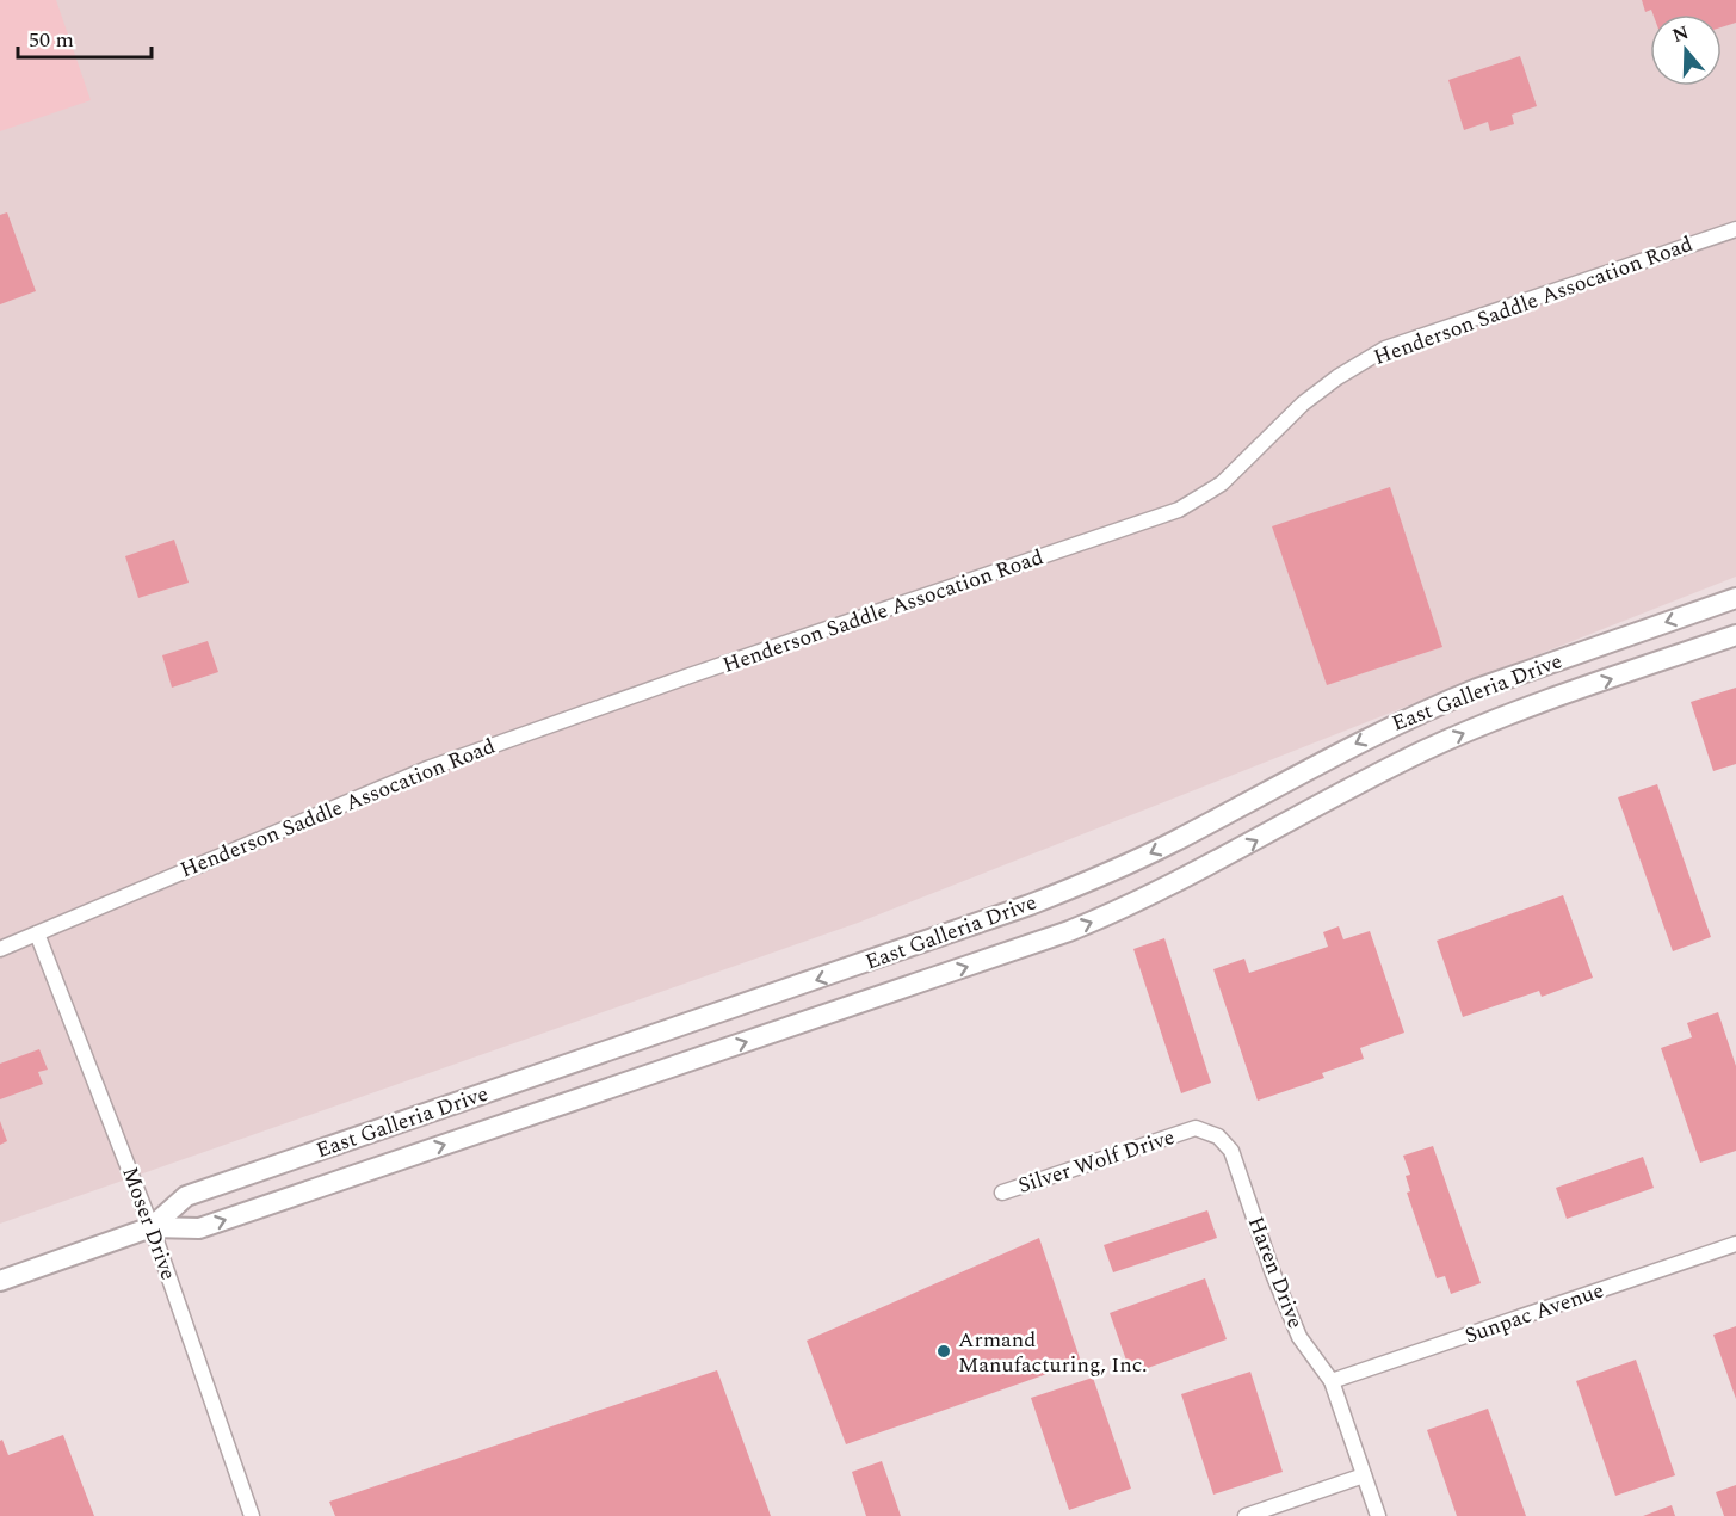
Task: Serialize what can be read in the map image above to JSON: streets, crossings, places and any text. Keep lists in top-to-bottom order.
{
  "streets": {
    "main road": ["East Galleria Drive"],
    "street": [
      "Henderson Saddle Assocation Road",
      "Silver Wolf Drive",
      "Moser Drive",
      "Haren Drive",
      "Sunpac Avenue"
    ]
  },
  "crossings": [
    ["Henderson Saddle Assocation Road", "Moser Drive"],
    ["East Galleria Drive", "Moser Drive"],
    ["Silver Wolf Drive", "Haren Drive"],
    ["Haren Drive", "Sunpac Avenue"]
  ],
  "places": ["Armand Manufacturing, Inc."],
  "scale_bar": "50 m",
  "north": "top"
}
